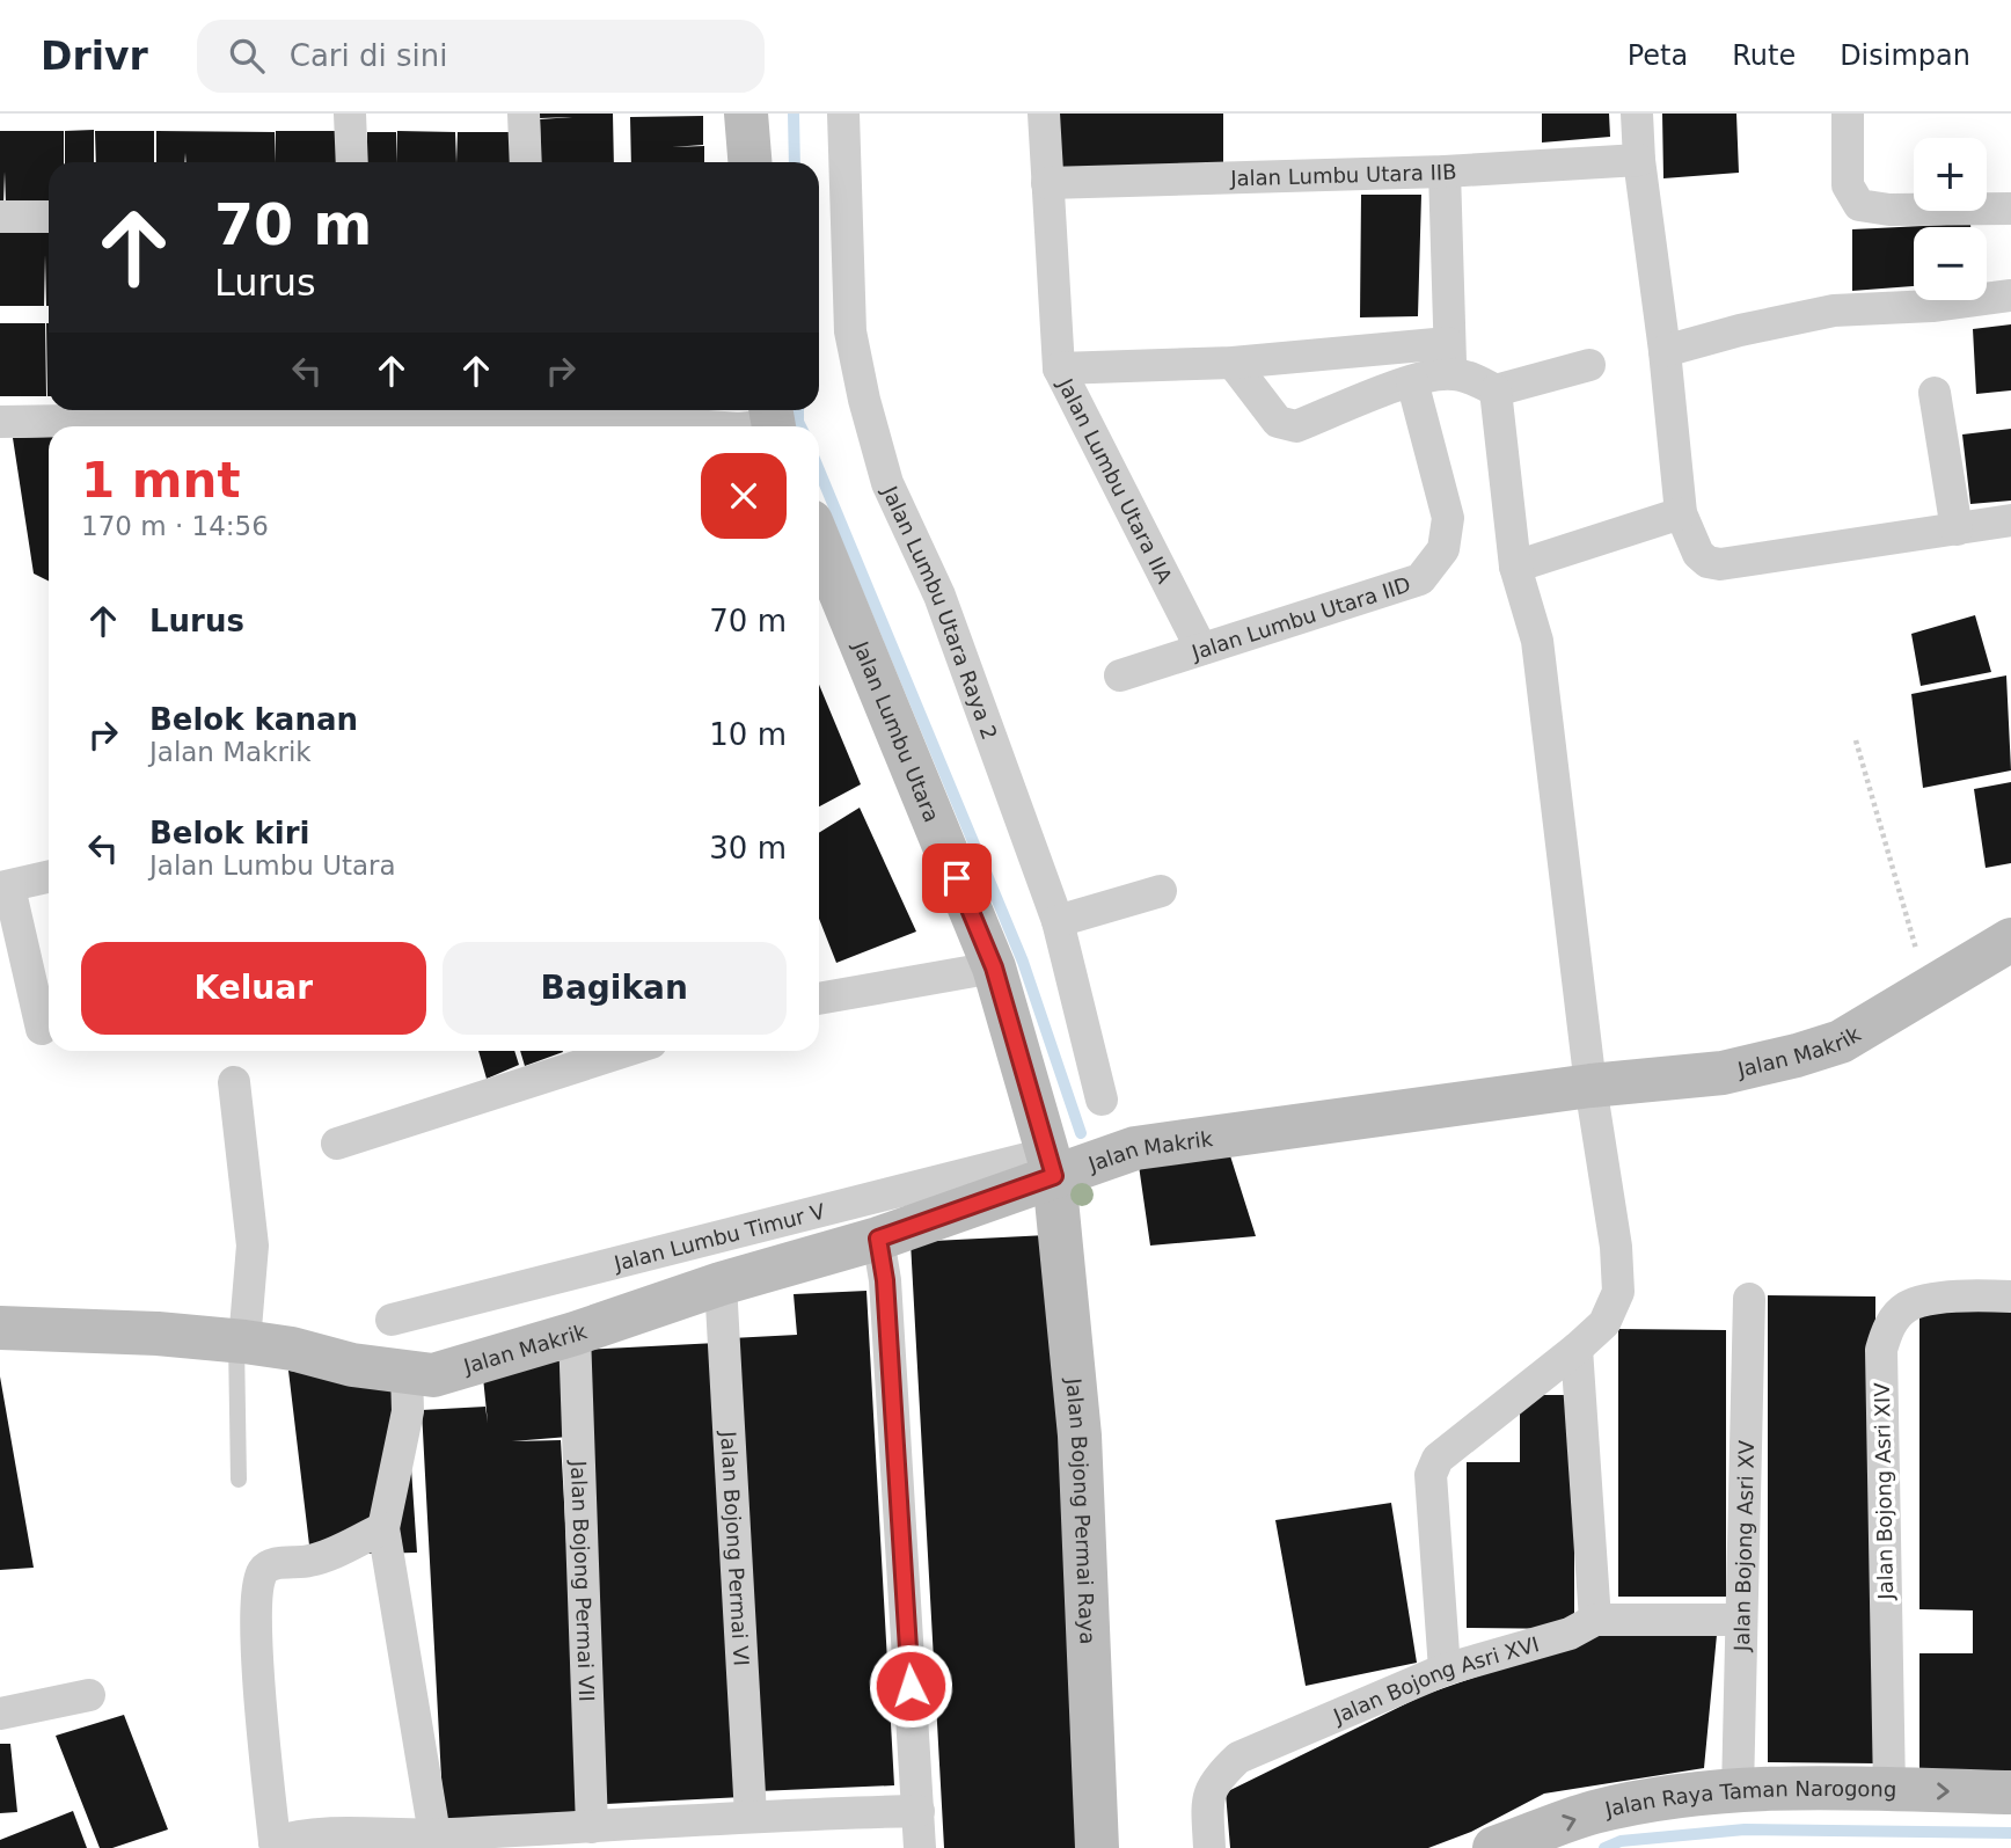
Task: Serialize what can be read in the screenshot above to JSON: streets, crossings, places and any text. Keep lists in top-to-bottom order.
{
  "streets": {
    "street": [
      "Jalan Lumbu Utara IIB",
      "Jalan Lumbu Utara IIA",
      "Jalan Lumbu Utara Raya 2",
      "Jalan Lumbu Utara IID",
      "Jalan Lumbu Utara",
      "Jalan Makrik",
      "Jalan Lumbu Timur V",
      "Jalan Bojong Asri XIV",
      "Jalan Bojong Permai Raya",
      "Jalan Bojong Asri XV",
      "Jalan Bojong Permai VI",
      "Jalan Bojong Permai VII",
      "Jalan Bojong Asri XVI",
      "Jalan Raya Taman Narogong"
    ]
  },
  "crossings": [
    ["Jalan Lumbu Utara IIB", "Jalan Lumbu Utara IIA"],
    ["Jalan Lumbu Utara IIA", "Jalan Lumbu Utara IID"],
    ["Jalan Lumbu Utara", "Jalan Makrik"],
    ["Jalan Lumbu Utara", "Jalan Lumbu Timur V"],
    ["Jalan Lumbu Utara", "Jalan Bojong Permai Raya"],
    ["Jalan Makrik", "Jalan Lumbu Timur V"],
    ["Jalan Makrik", "Jalan Bojong Permai Raya"],
    ["Jalan Makrik", "Jalan Bojong Permai VI"],
    ["Jalan Makrik", "Jalan Bojong Permai VII"],
    ["Jalan Lumbu Timur V", "Jalan Bojong Permai Raya"],
    ["Jalan Bojong Asri XIV", "Jalan Raya Taman Narogong"],
    ["Jalan Bojong Asri XV", "Jalan Bojong Asri XVI"],
    ["Jalan Bojong Asri XV", "Jalan Raya Taman Narogong"]
  ],
  "one_way": ["Jalan Raya Taman Narogong"],
  "page": {
    "header": "Drivr",
    "search": "Cari di sini",
    "nav": ["Peta", "Rute", "Disimpan"],
    "map_buttons": ["+", "−"],
    "turn": ["70 m", "Lurus"],
    "heading": ["1 mnt", "170 m · 14:56"],
    "list": [
      {
        "name": "Lurus",
        "value": "70 m"
      },
      {
        "name": "Belok kanan",
        "note": "Jalan Makrik",
        "value": "10 m"
      },
      {
        "name": "Belok kiri",
        "note": "Jalan Lumbu Utara",
        "value": "30 m"
      }
    ],
    "buttons": ["Keluar", "Bagikan"]
  }
}
